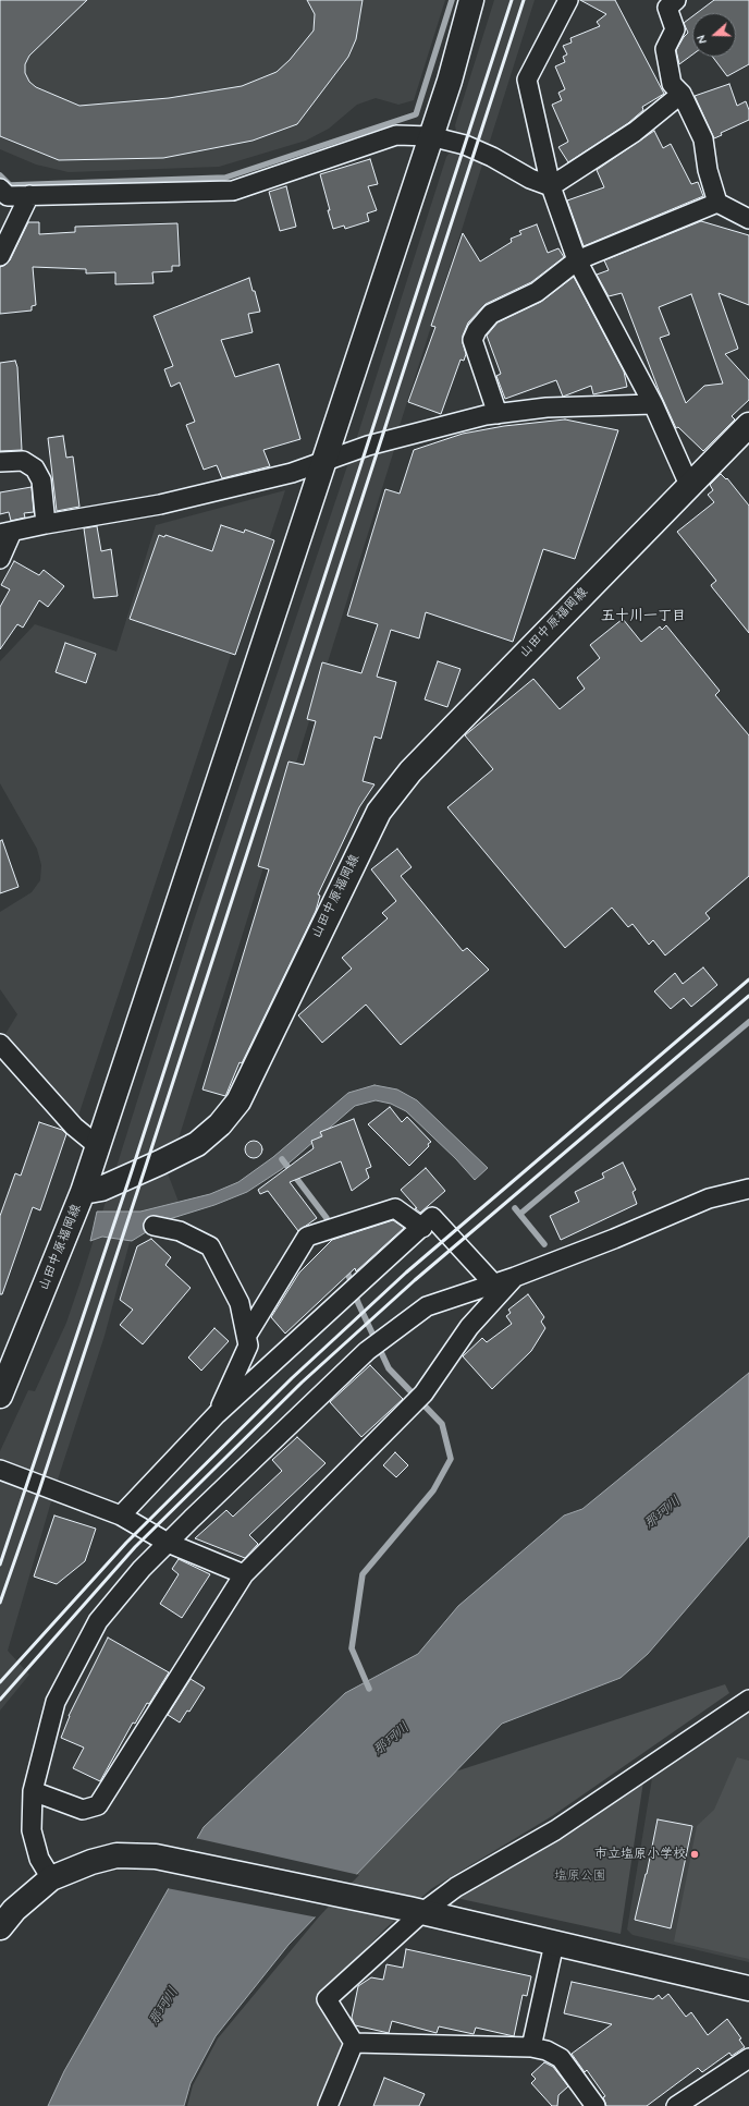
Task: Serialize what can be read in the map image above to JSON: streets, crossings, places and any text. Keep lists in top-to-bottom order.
{
  "streets": {
    "street": ["山田中原福岡線"]
  },
  "districts": ["五十川一丁目"],
  "water": ["那珂川"],
  "parks": ["塩原公園"],
  "places": ["市立塩原小学校"],
  "north": "left"
}
